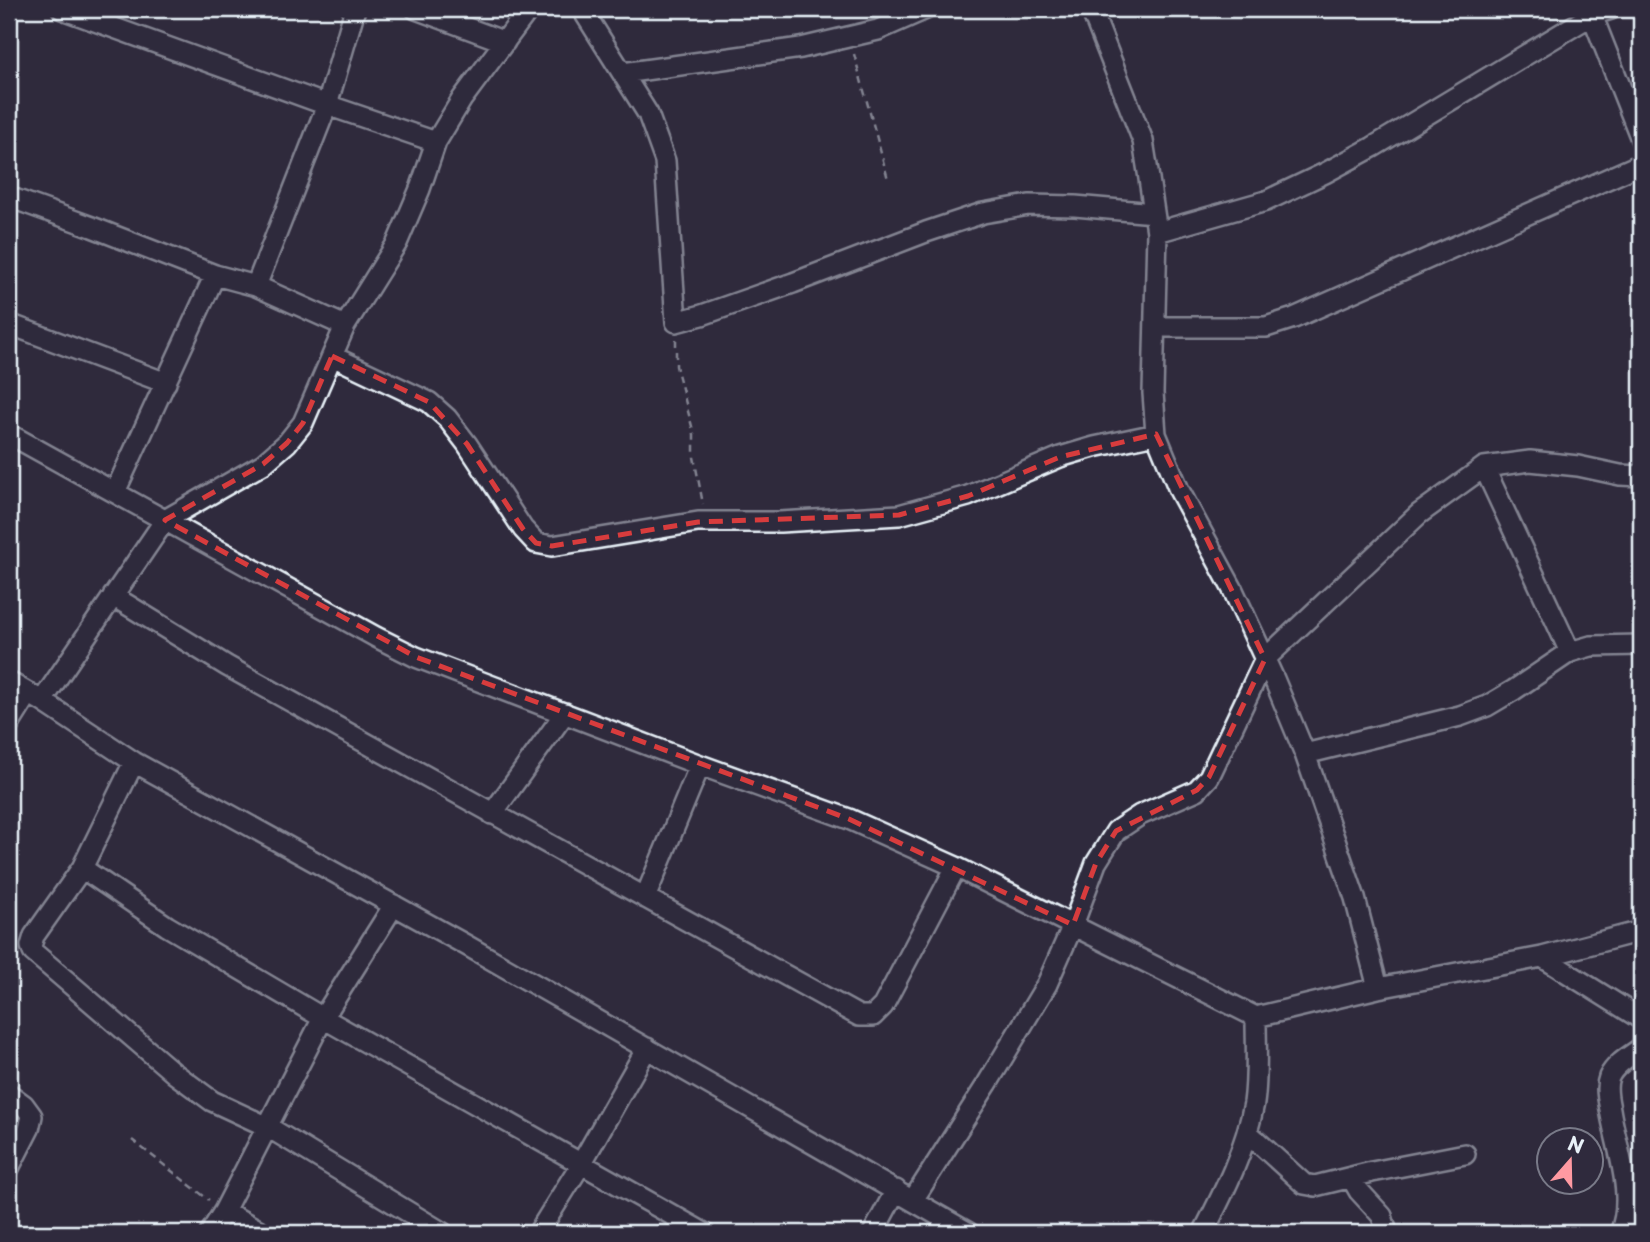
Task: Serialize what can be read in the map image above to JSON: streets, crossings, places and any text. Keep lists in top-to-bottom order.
{
  "north": "top"
}
